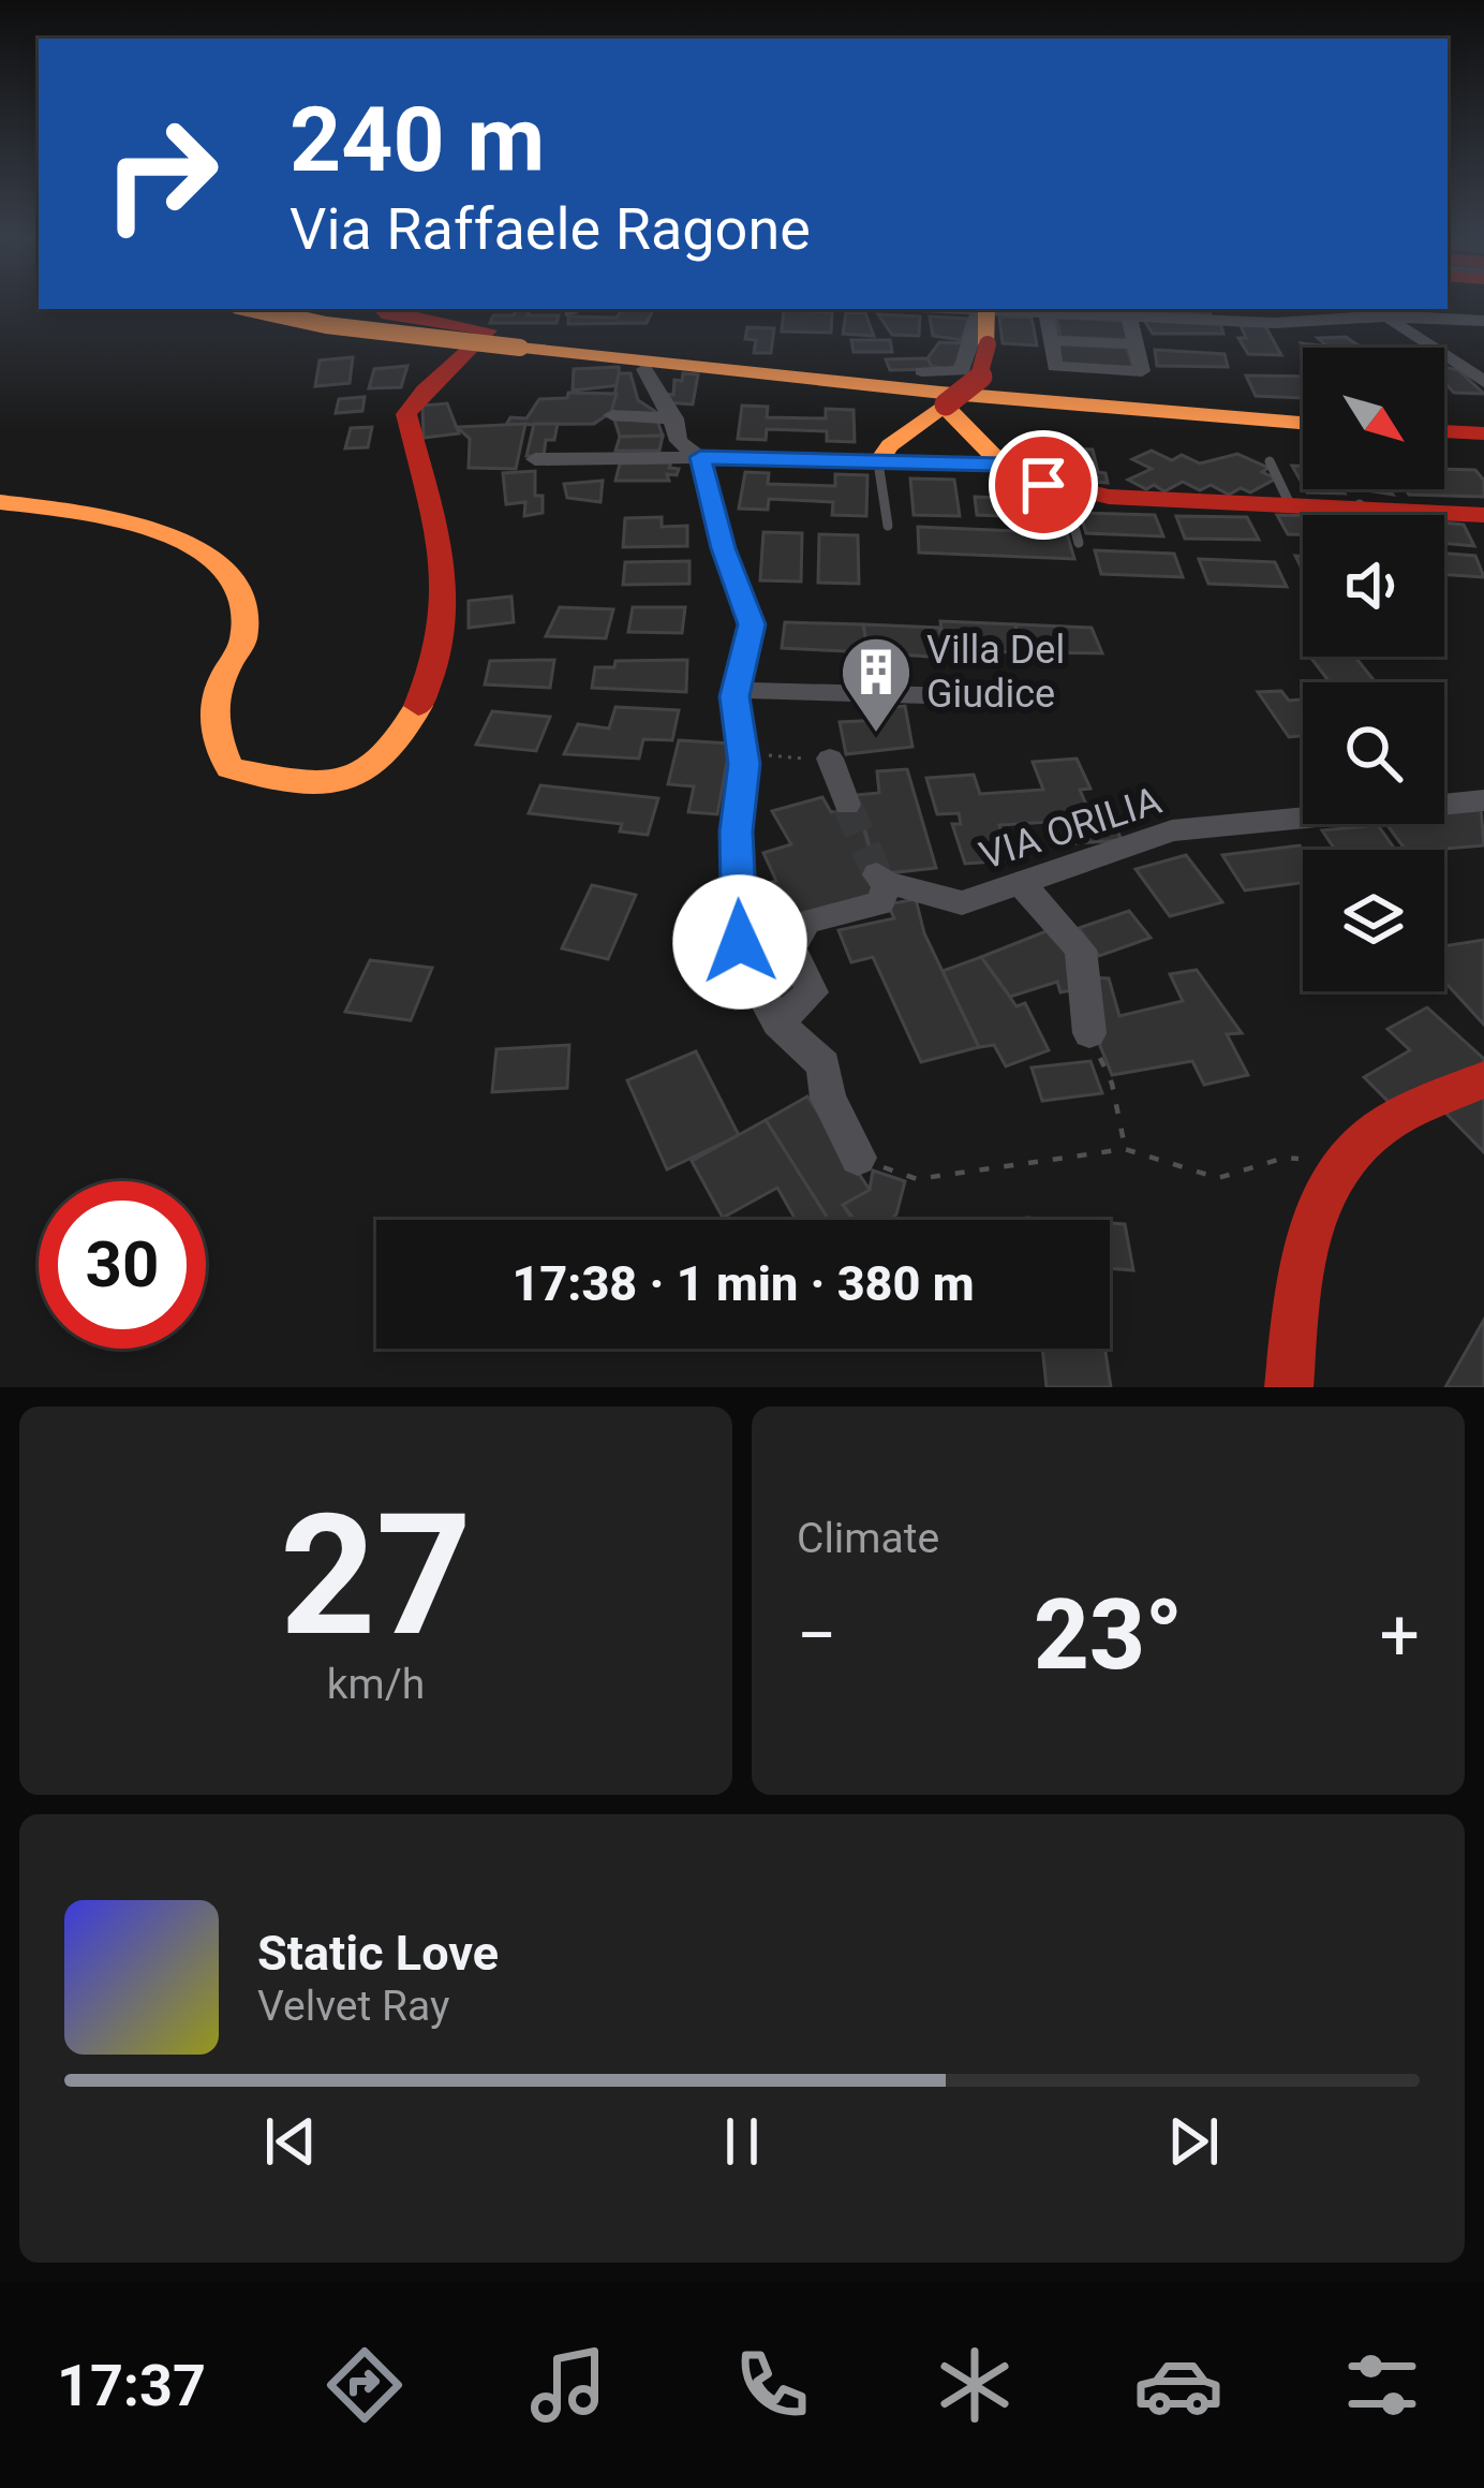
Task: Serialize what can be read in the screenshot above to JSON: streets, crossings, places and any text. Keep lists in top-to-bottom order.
{
  "streets": {
    "street": ["VIA ORILIA"]
  },
  "places": {
    "building": ["Villa Del Giudice"]
  },
  "north": "bottom right",
  "page": {
    "turn": ["240 m", "Via Raffaele Ragone"],
    "limit": "30",
    "trip": "17:38 · 1 min · 380 m",
    "tile": [
      ["27", "km/h"],
      "Climate"
    ],
    "heat": ["−", "23°", "+"],
    "song": ["Static Love", "Velvet Ray"],
    "tabs": "17:37"
  }
}
